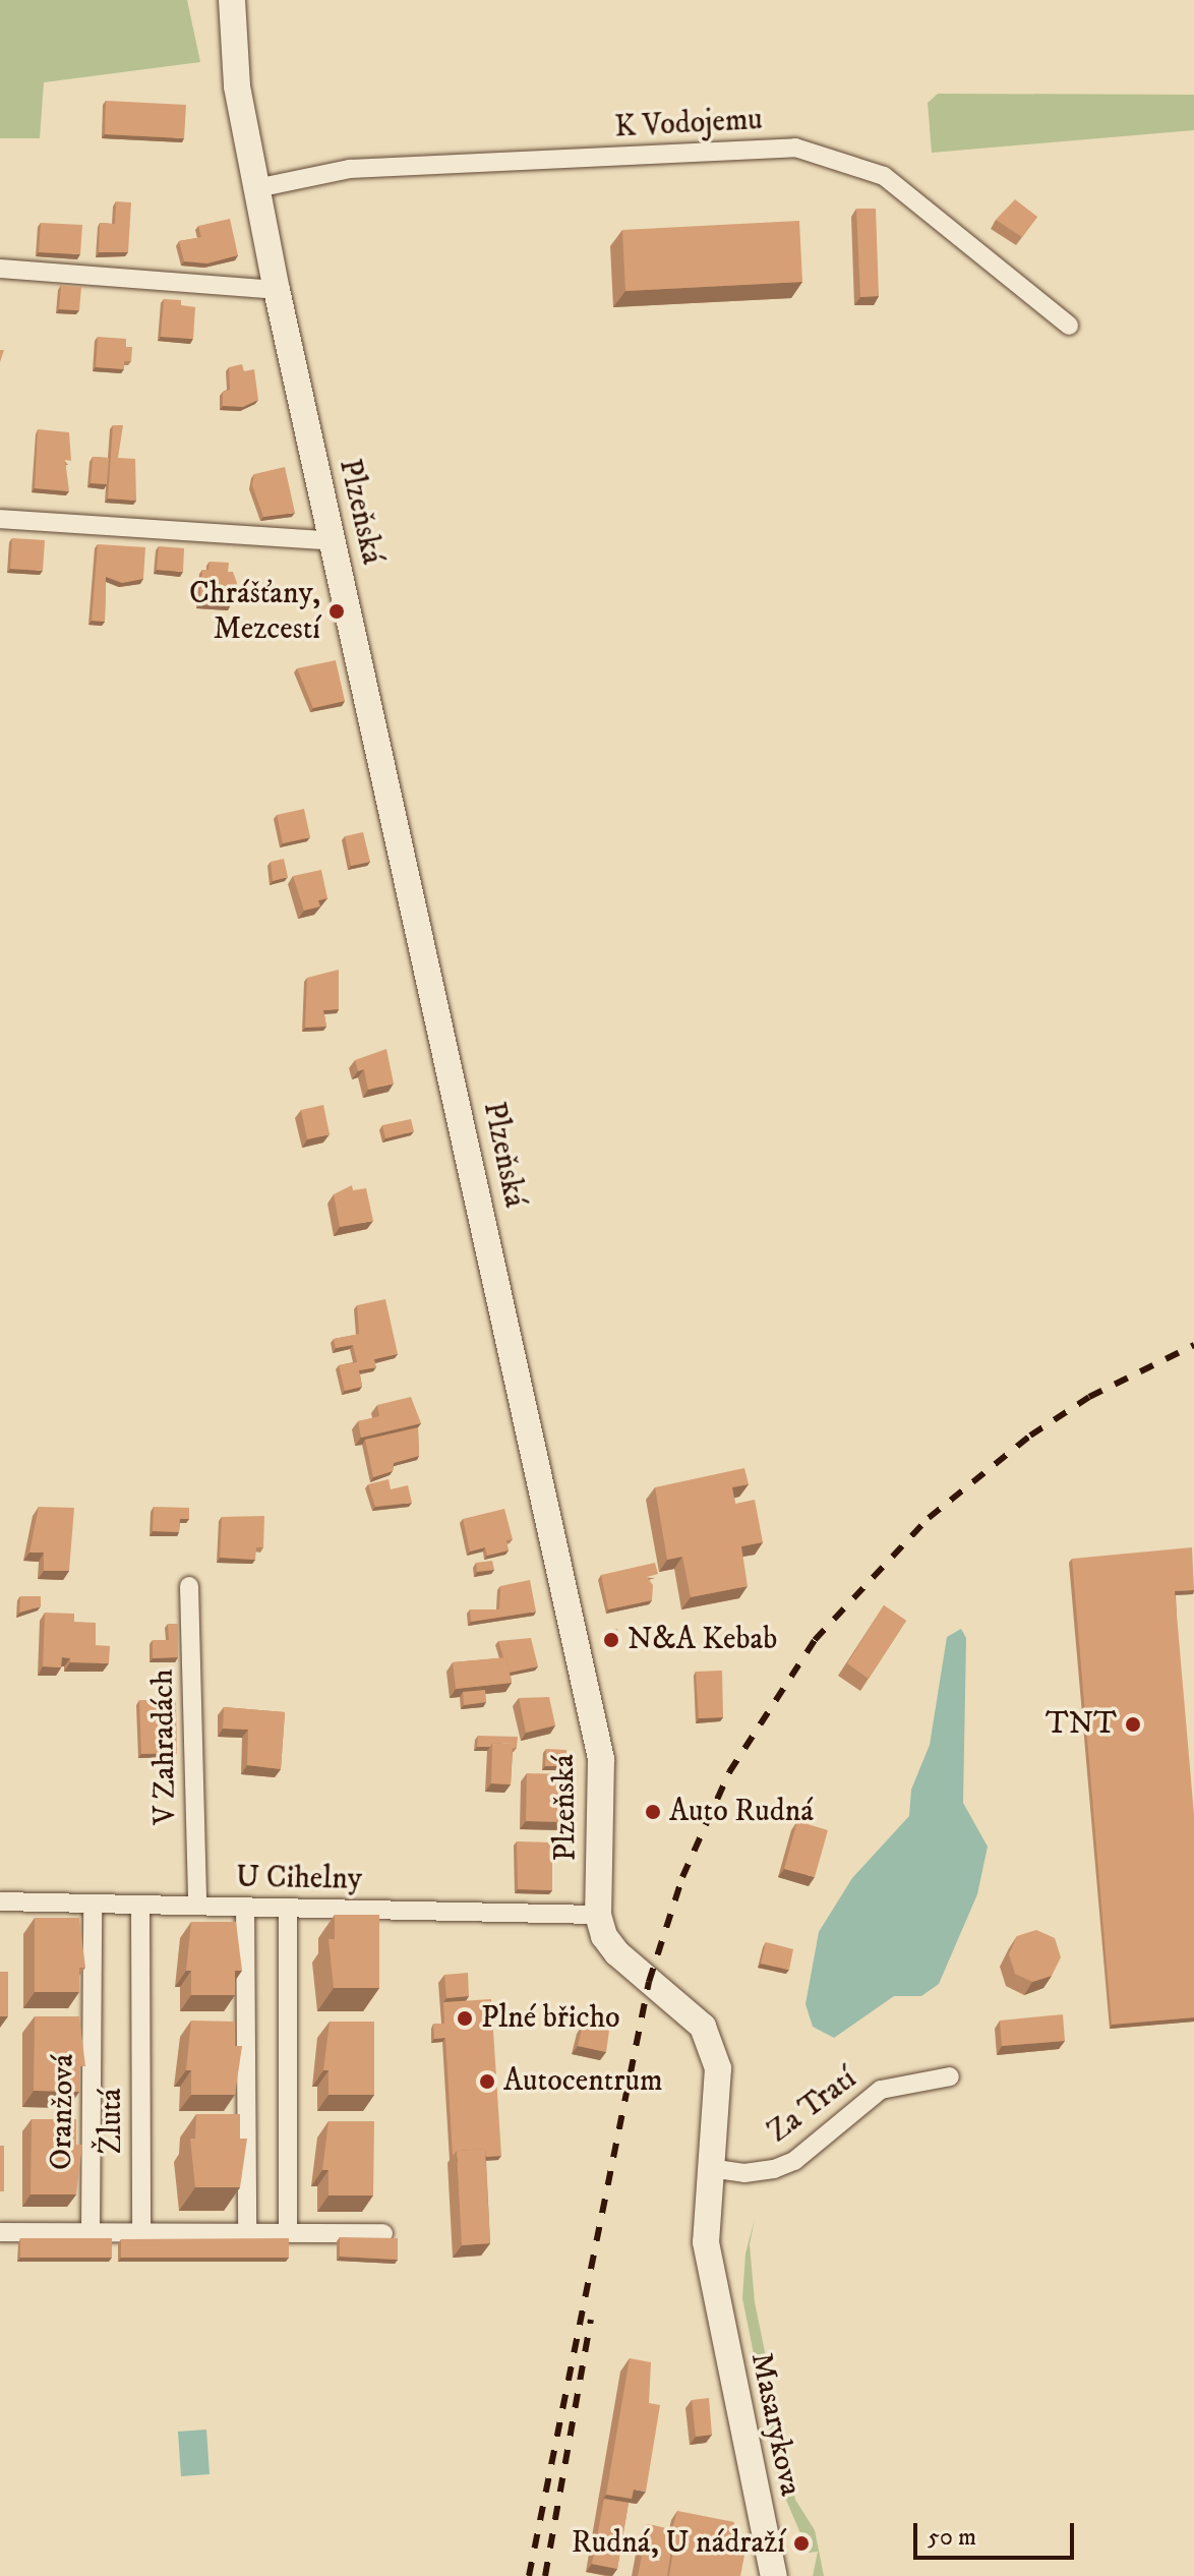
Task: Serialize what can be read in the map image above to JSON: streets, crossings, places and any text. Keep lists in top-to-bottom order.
{
  "streets": {
    "main road": ["Plzeňská", "Masarykova"],
    "street": [
      "K Vodojemu",
      "V Zahradách",
      "U Cihelny",
      "Za Tratí",
      "Oranžová",
      "Žlutá"
    ]
  },
  "crossings": [
    ["K Vodojemu", "Plzeňská"],
    ["Plzeňská", "U Cihelny"],
    ["Plzeňská", "Za Tratí"],
    ["Plzeňská", "Masarykova"],
    ["V Zahradách", "U Cihelny"],
    ["U Cihelny", "Oranžová"],
    ["U Cihelny", "Žlutá"]
  ],
  "places": [
    "Chrášťany, Mezcestí",
    "N&A Kebab",
    "TNT",
    "Auto Rudná",
    "Plné břicho",
    "Autocentrum",
    "Rudná, U nádraží"
  ],
  "scale_bar": "50 m"
}
